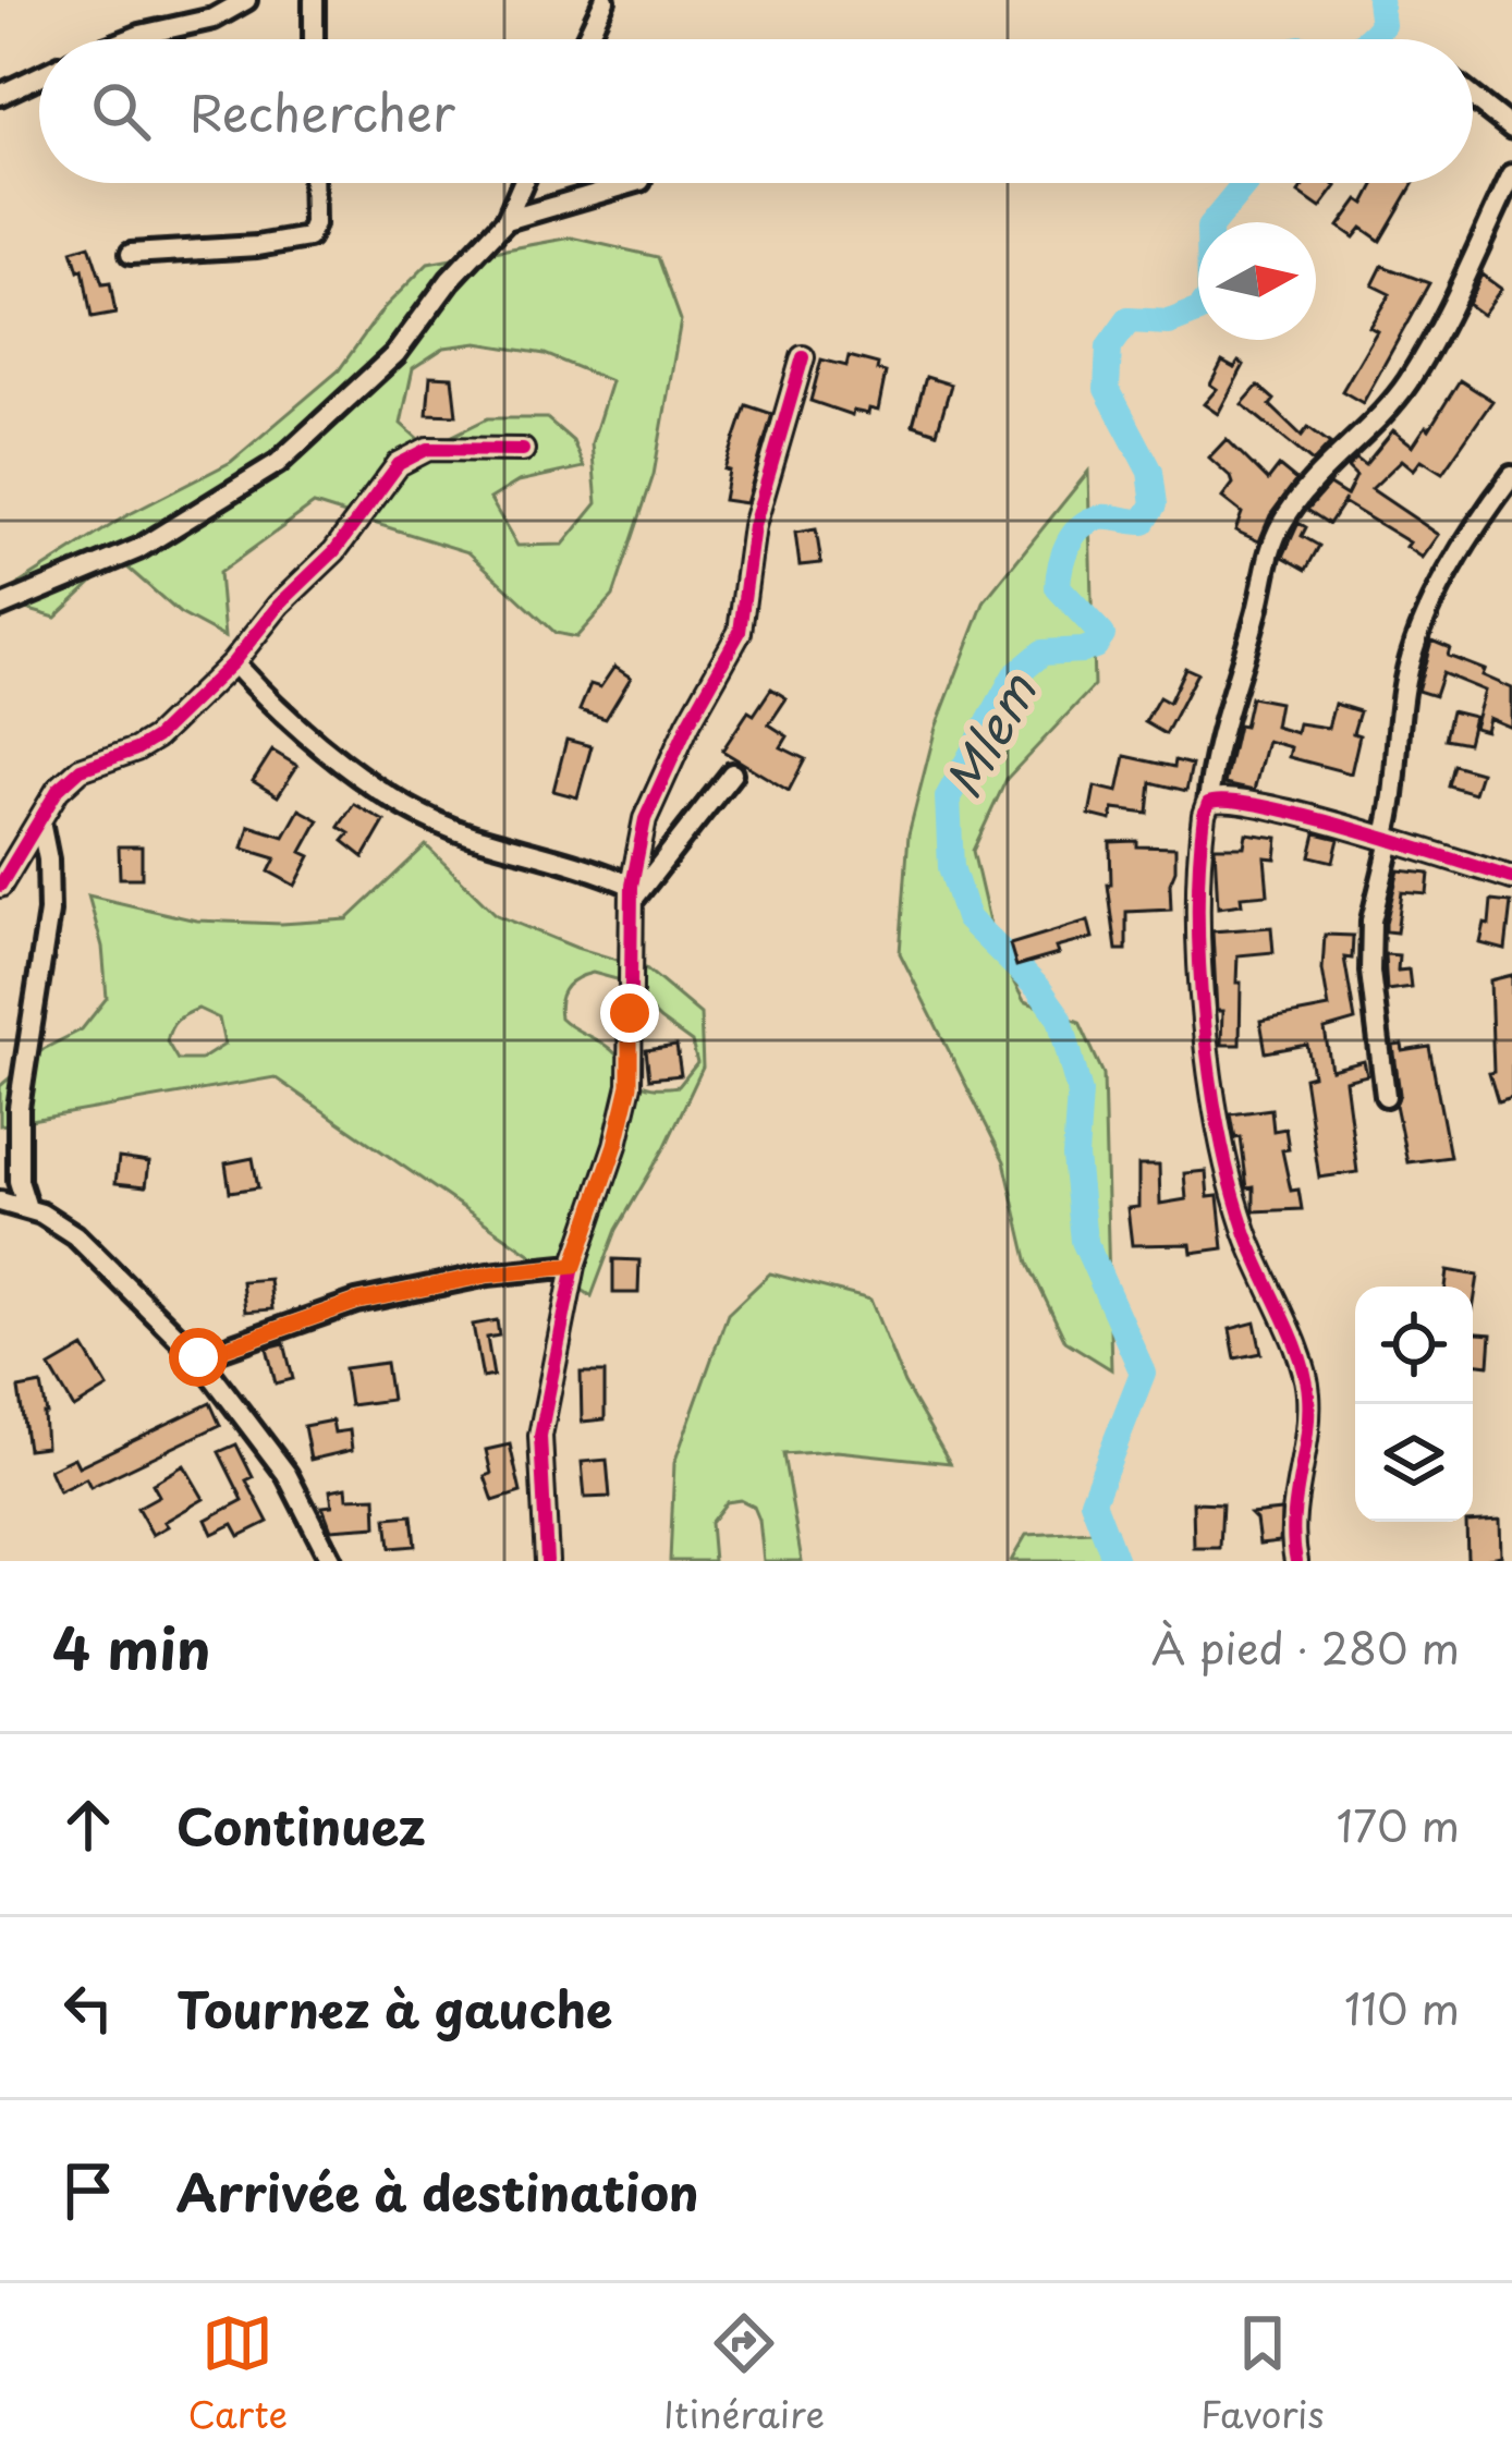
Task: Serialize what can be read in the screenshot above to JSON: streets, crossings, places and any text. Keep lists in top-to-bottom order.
{
  "water": ["Mlem"],
  "north": "right",
  "page": {
    "search": "Rechercher",
    "heading": ["4 min", "À pied · 280 m"],
    "list": [
      ["Continuez", "170 m"],
      ["Tournez à gauche", "110 m"],
      "Arrivée à destination"
    ],
    "nav": ["Carte", "Itinéraire", "Favoris"]
  }
}
